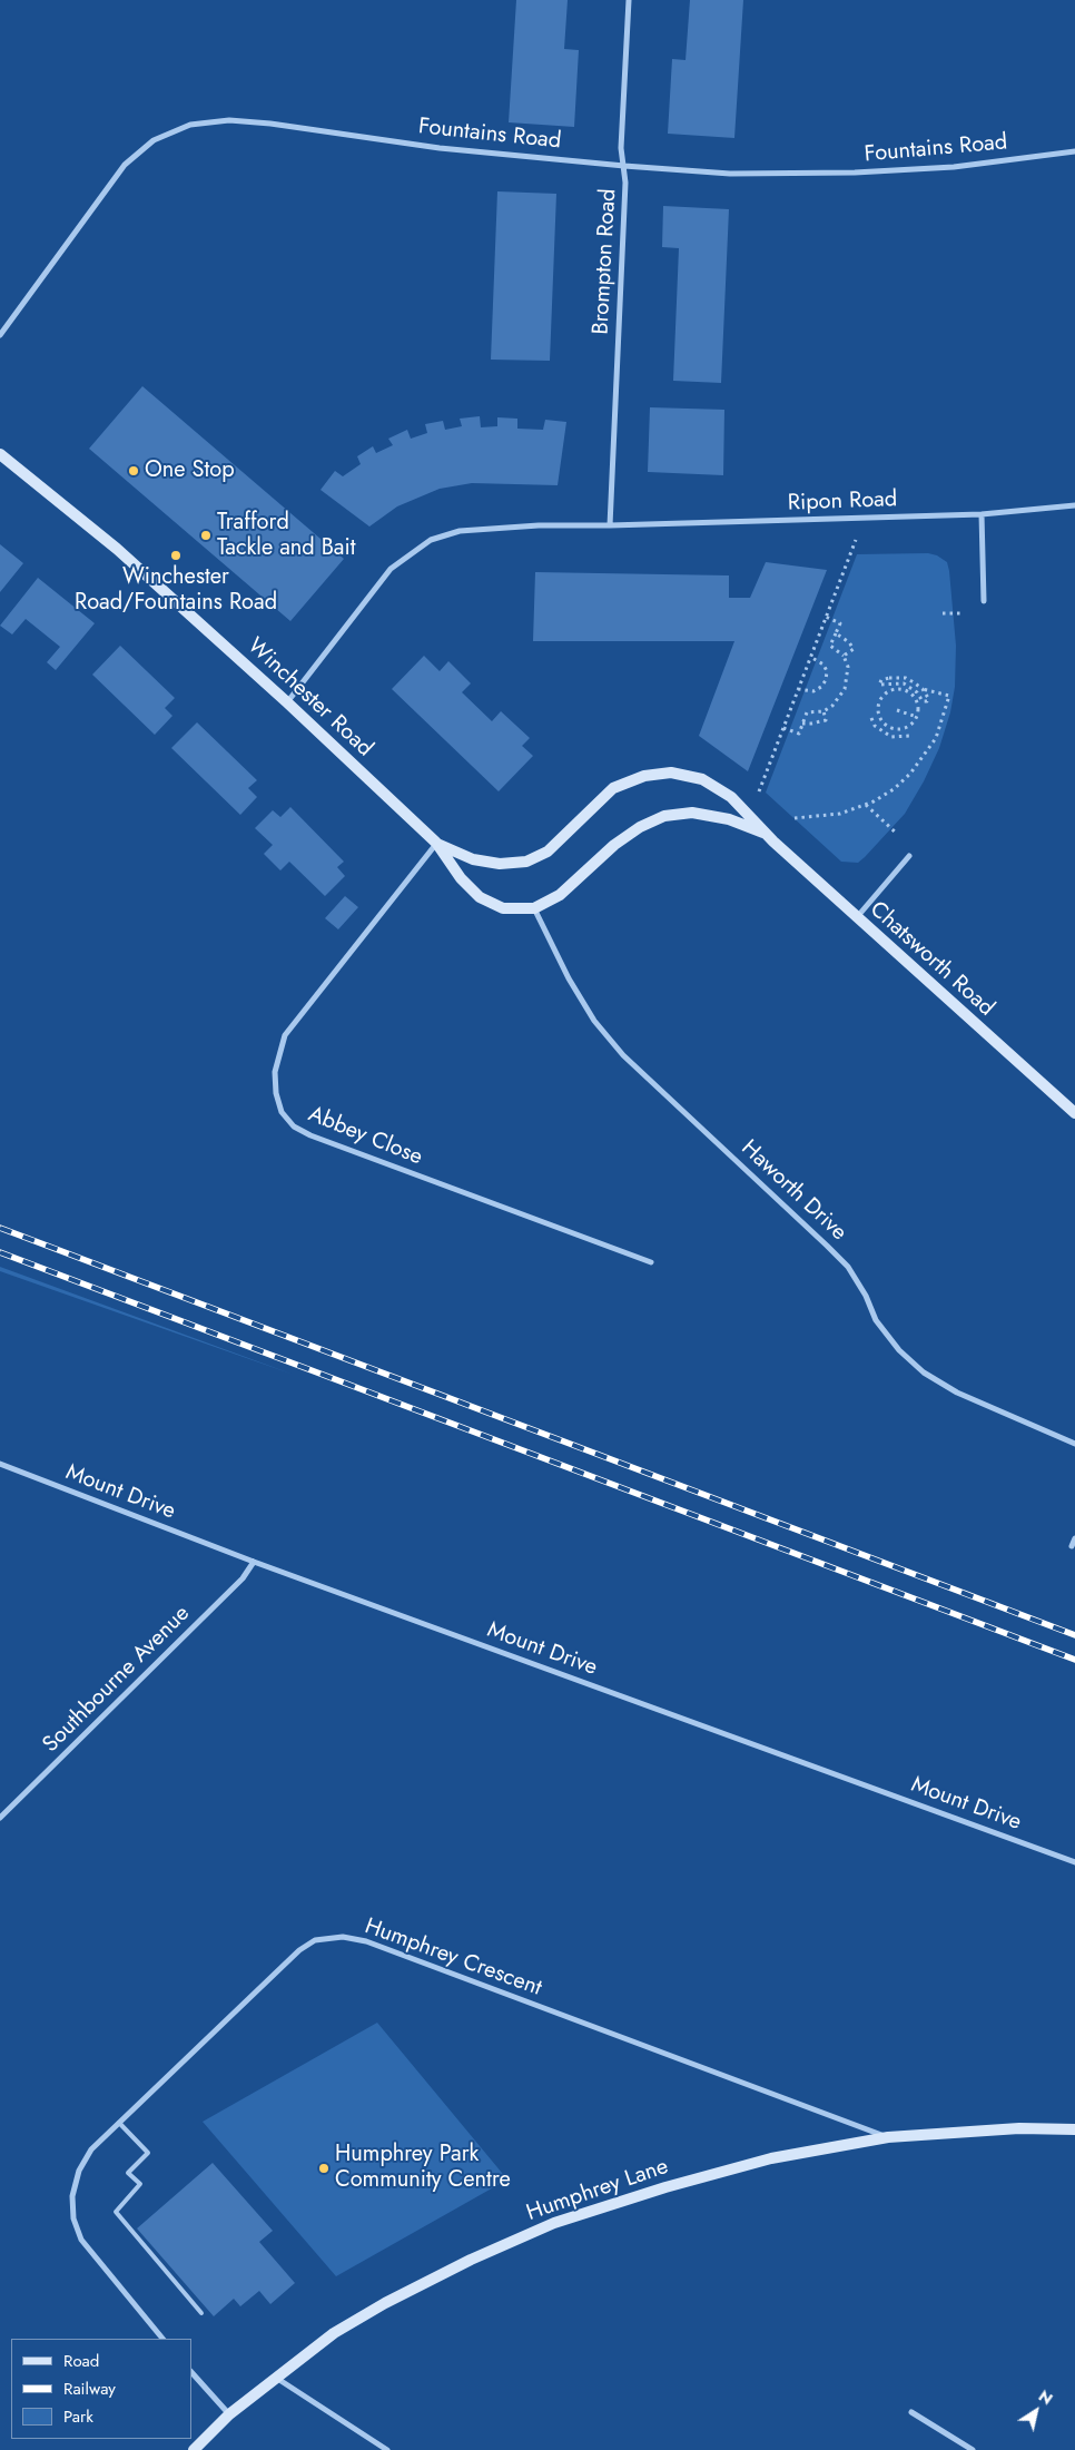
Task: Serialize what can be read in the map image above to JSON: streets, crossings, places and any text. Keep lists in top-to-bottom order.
{
  "streets": {
    "street": [
      "Fountains Road",
      "Brompton Road",
      "Ripon Road",
      "Winchester Road",
      "Chatsworth Road",
      "Abbey Close",
      "Haworth Drive",
      "Mount Drive",
      "Southbourne Avenue",
      "Humphrey Crescent",
      "Humphrey Lane"
    ]
  },
  "crossings": [
    ["Fountains Road", "Brompton Road"],
    ["Brompton Road", "Ripon Road"],
    ["Ripon Road", "Winchester Road"],
    ["Winchester Road", "Chatsworth Road"],
    ["Winchester Road", "Abbey Close"],
    ["Chatsworth Road", "Abbey Close"],
    ["Chatsworth Road", "Haworth Drive"],
    ["Mount Drive", "Southbourne Avenue"],
    ["Humphrey Crescent", "Humphrey Lane"]
  ],
  "places": [
    "One Stop",
    "Trafford Tackle and Bait",
    "Winchester Road/Fountains Road",
    "Humphrey Park Community Centre"
  ],
  "legend": ["Road", "Railway", "Park"],
  "north": "top right"
}
